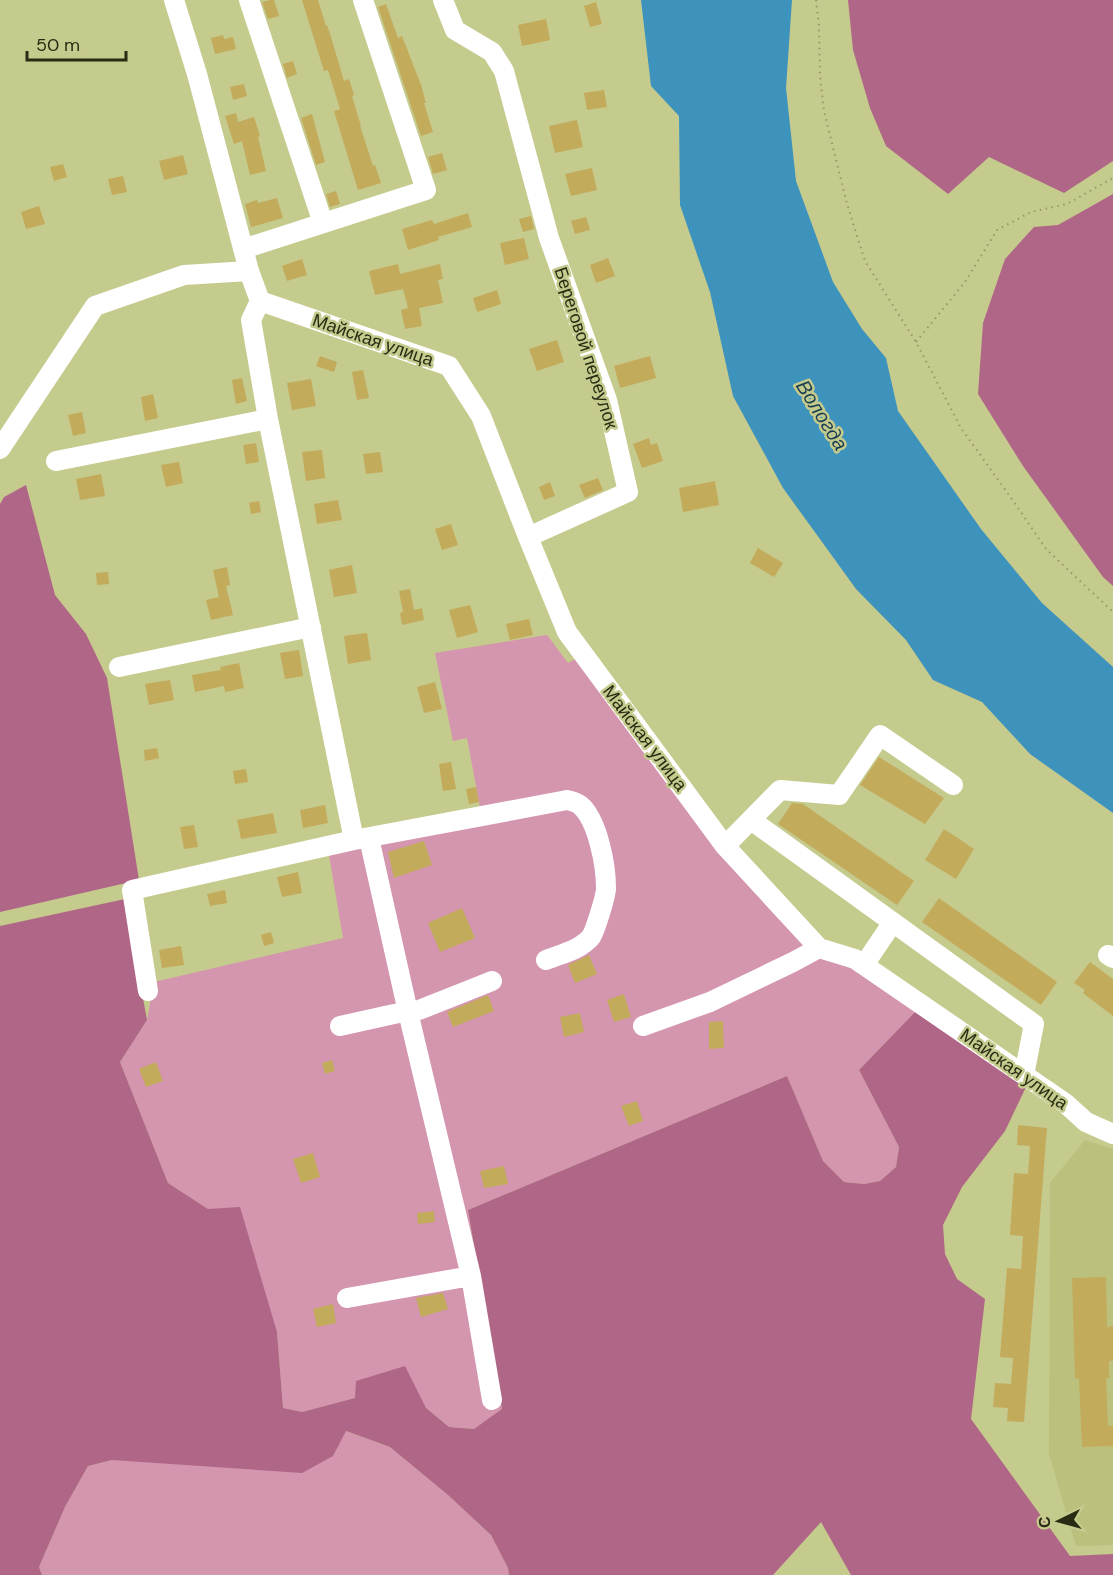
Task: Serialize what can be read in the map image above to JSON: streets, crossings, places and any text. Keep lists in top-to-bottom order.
{
  "streets": {
    "street": ["Майская улица", "Береговой переулок"]
  },
  "crossings": [
    ["Майская улица", "Береговой переулок"]
  ],
  "water": ["Вологда"],
  "scale_bar": "50 m",
  "north": "left"
}
